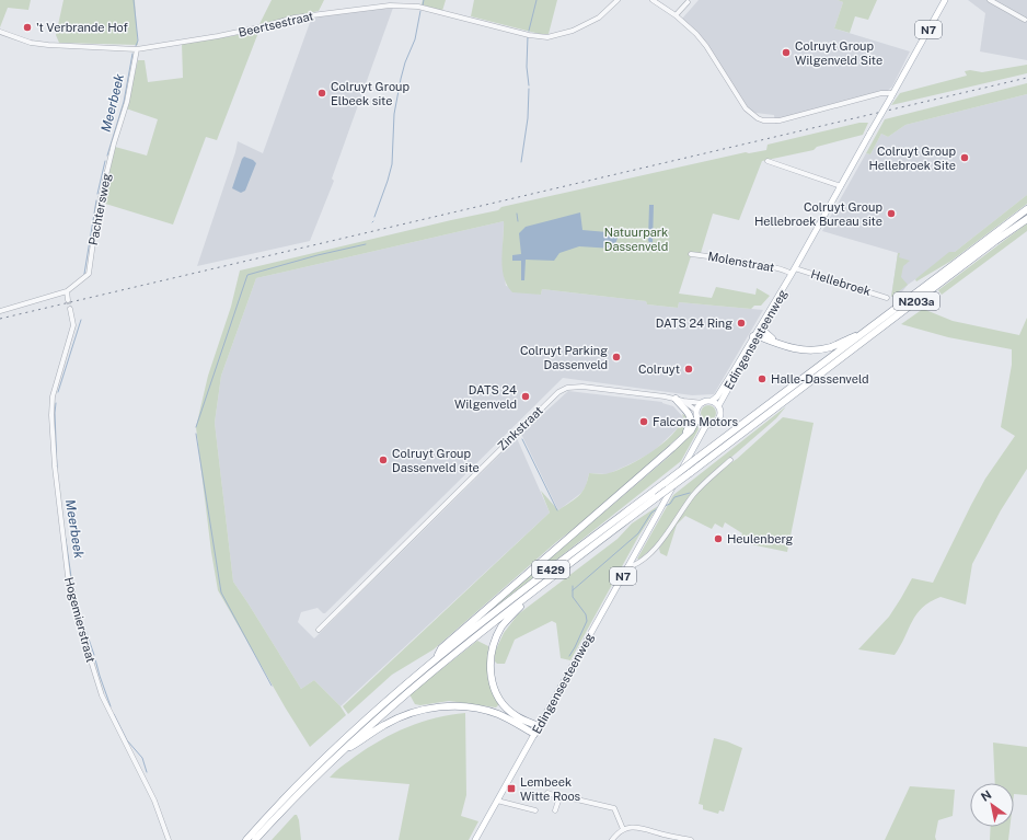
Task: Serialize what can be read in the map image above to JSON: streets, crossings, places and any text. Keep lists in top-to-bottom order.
{
  "streets": {
    "highway": ["N203a", "E429"],
    "main road": ["N7", "Edingensesteenweg"],
    "street": [
      "Beertsestraat",
      "Pachtersweg",
      "Molenstraat",
      "Hellebroek",
      "Zinkstraat",
      "Hogemierstraat"
    ]
  },
  "crossings": [
    ["Beertsestraat", "Pachtersweg"],
    ["N7", "Edingensesteenweg"],
    ["N7", "Zinkstraat"],
    ["Molenstraat", "Hellebroek"],
    ["Molenstraat", "Edingensesteenweg"],
    ["Hellebroek", "Edingensesteenweg"],
    ["N203a", "E429"],
    ["Edingensesteenweg", "Zinkstraat"]
  ],
  "water": ["Meerbeek"],
  "parks": ["Natuurpark Dassenveld"],
  "places": {
    "other": [
      "'t Verbrande Hof",
      "Colruyt Group Wilgenveld Site",
      "Colruyt Group Elbeek site",
      "Colruyt Group Hellebroek Site",
      "Colruyt Group Hellebroek Bureau site",
      "DATS 24 Ring",
      "Colruyt Parking Dassenveld",
      "Colruyt",
      "Halle-Dassenveld",
      "DATS 24 Wilgenveld",
      "Falcons Motors",
      "Colruyt Group Dassenveld site",
      "Heulenberg"
    ],
    "transit": ["Lembeek Witte Roos"]
  },
  "north": "top left"
}
